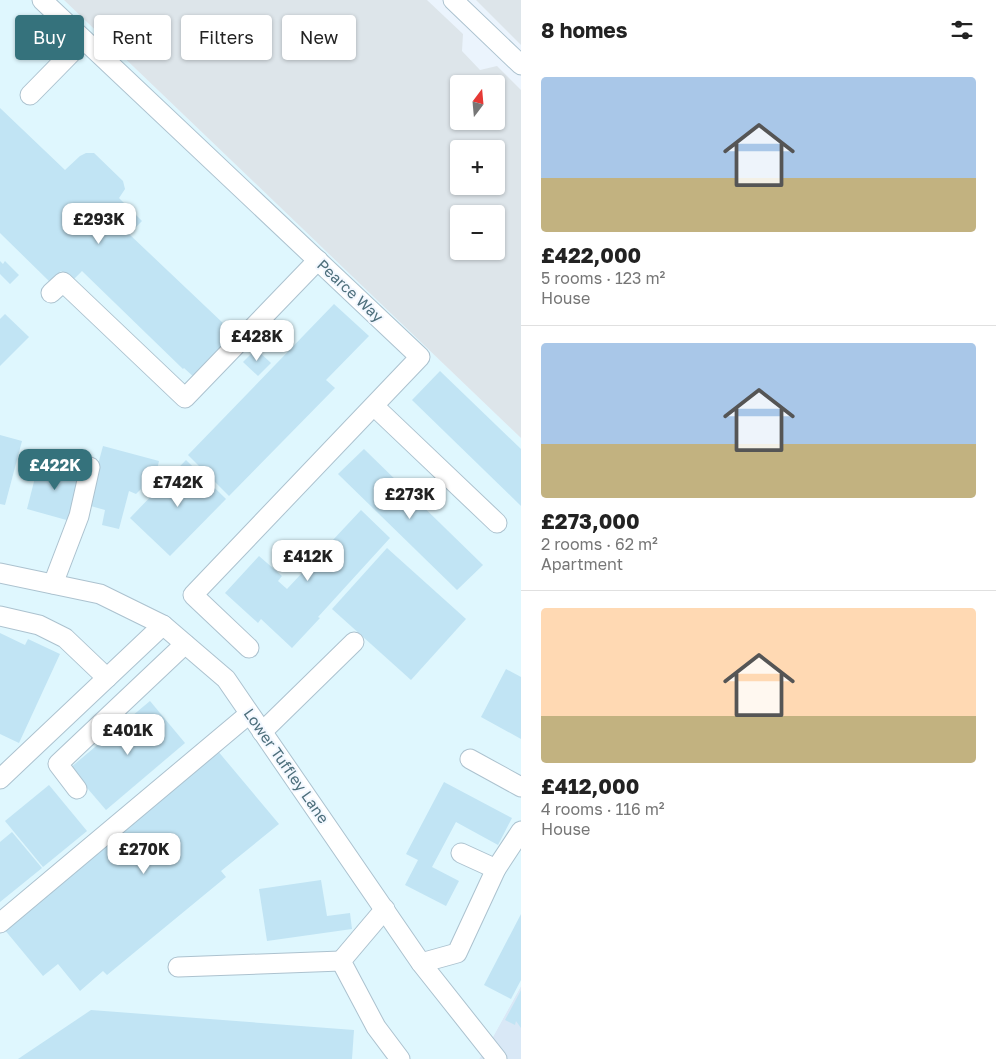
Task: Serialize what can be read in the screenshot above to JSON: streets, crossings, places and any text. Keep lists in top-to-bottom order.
{
  "streets": {
    "street": ["Pearce Way", "Lower Tuffley Lane"]
  },
  "north": "top",
  "page": {
    "heading": "8 homes",
    "chip": [
      "Buy",
      "Rent",
      "Filters",
      "New"
    ],
    "list": [
      {
        "name": "£422,000",
        "note": "5 rooms · 123 m² · House"
      },
      {
        "name": "£273,000",
        "note": "2 rooms · 62 m² · Apartment"
      },
      {
        "name": "£412,000",
        "note": "4 rooms · 116 m² · House"
      }
    ],
    "map_buttons": ["+", "−"],
    "price": [
      "£293K",
      "£428K",
      "£422K",
      "£742K",
      "£273K",
      "£412K",
      "£401K",
      "£270K"
    ]
  }
}
